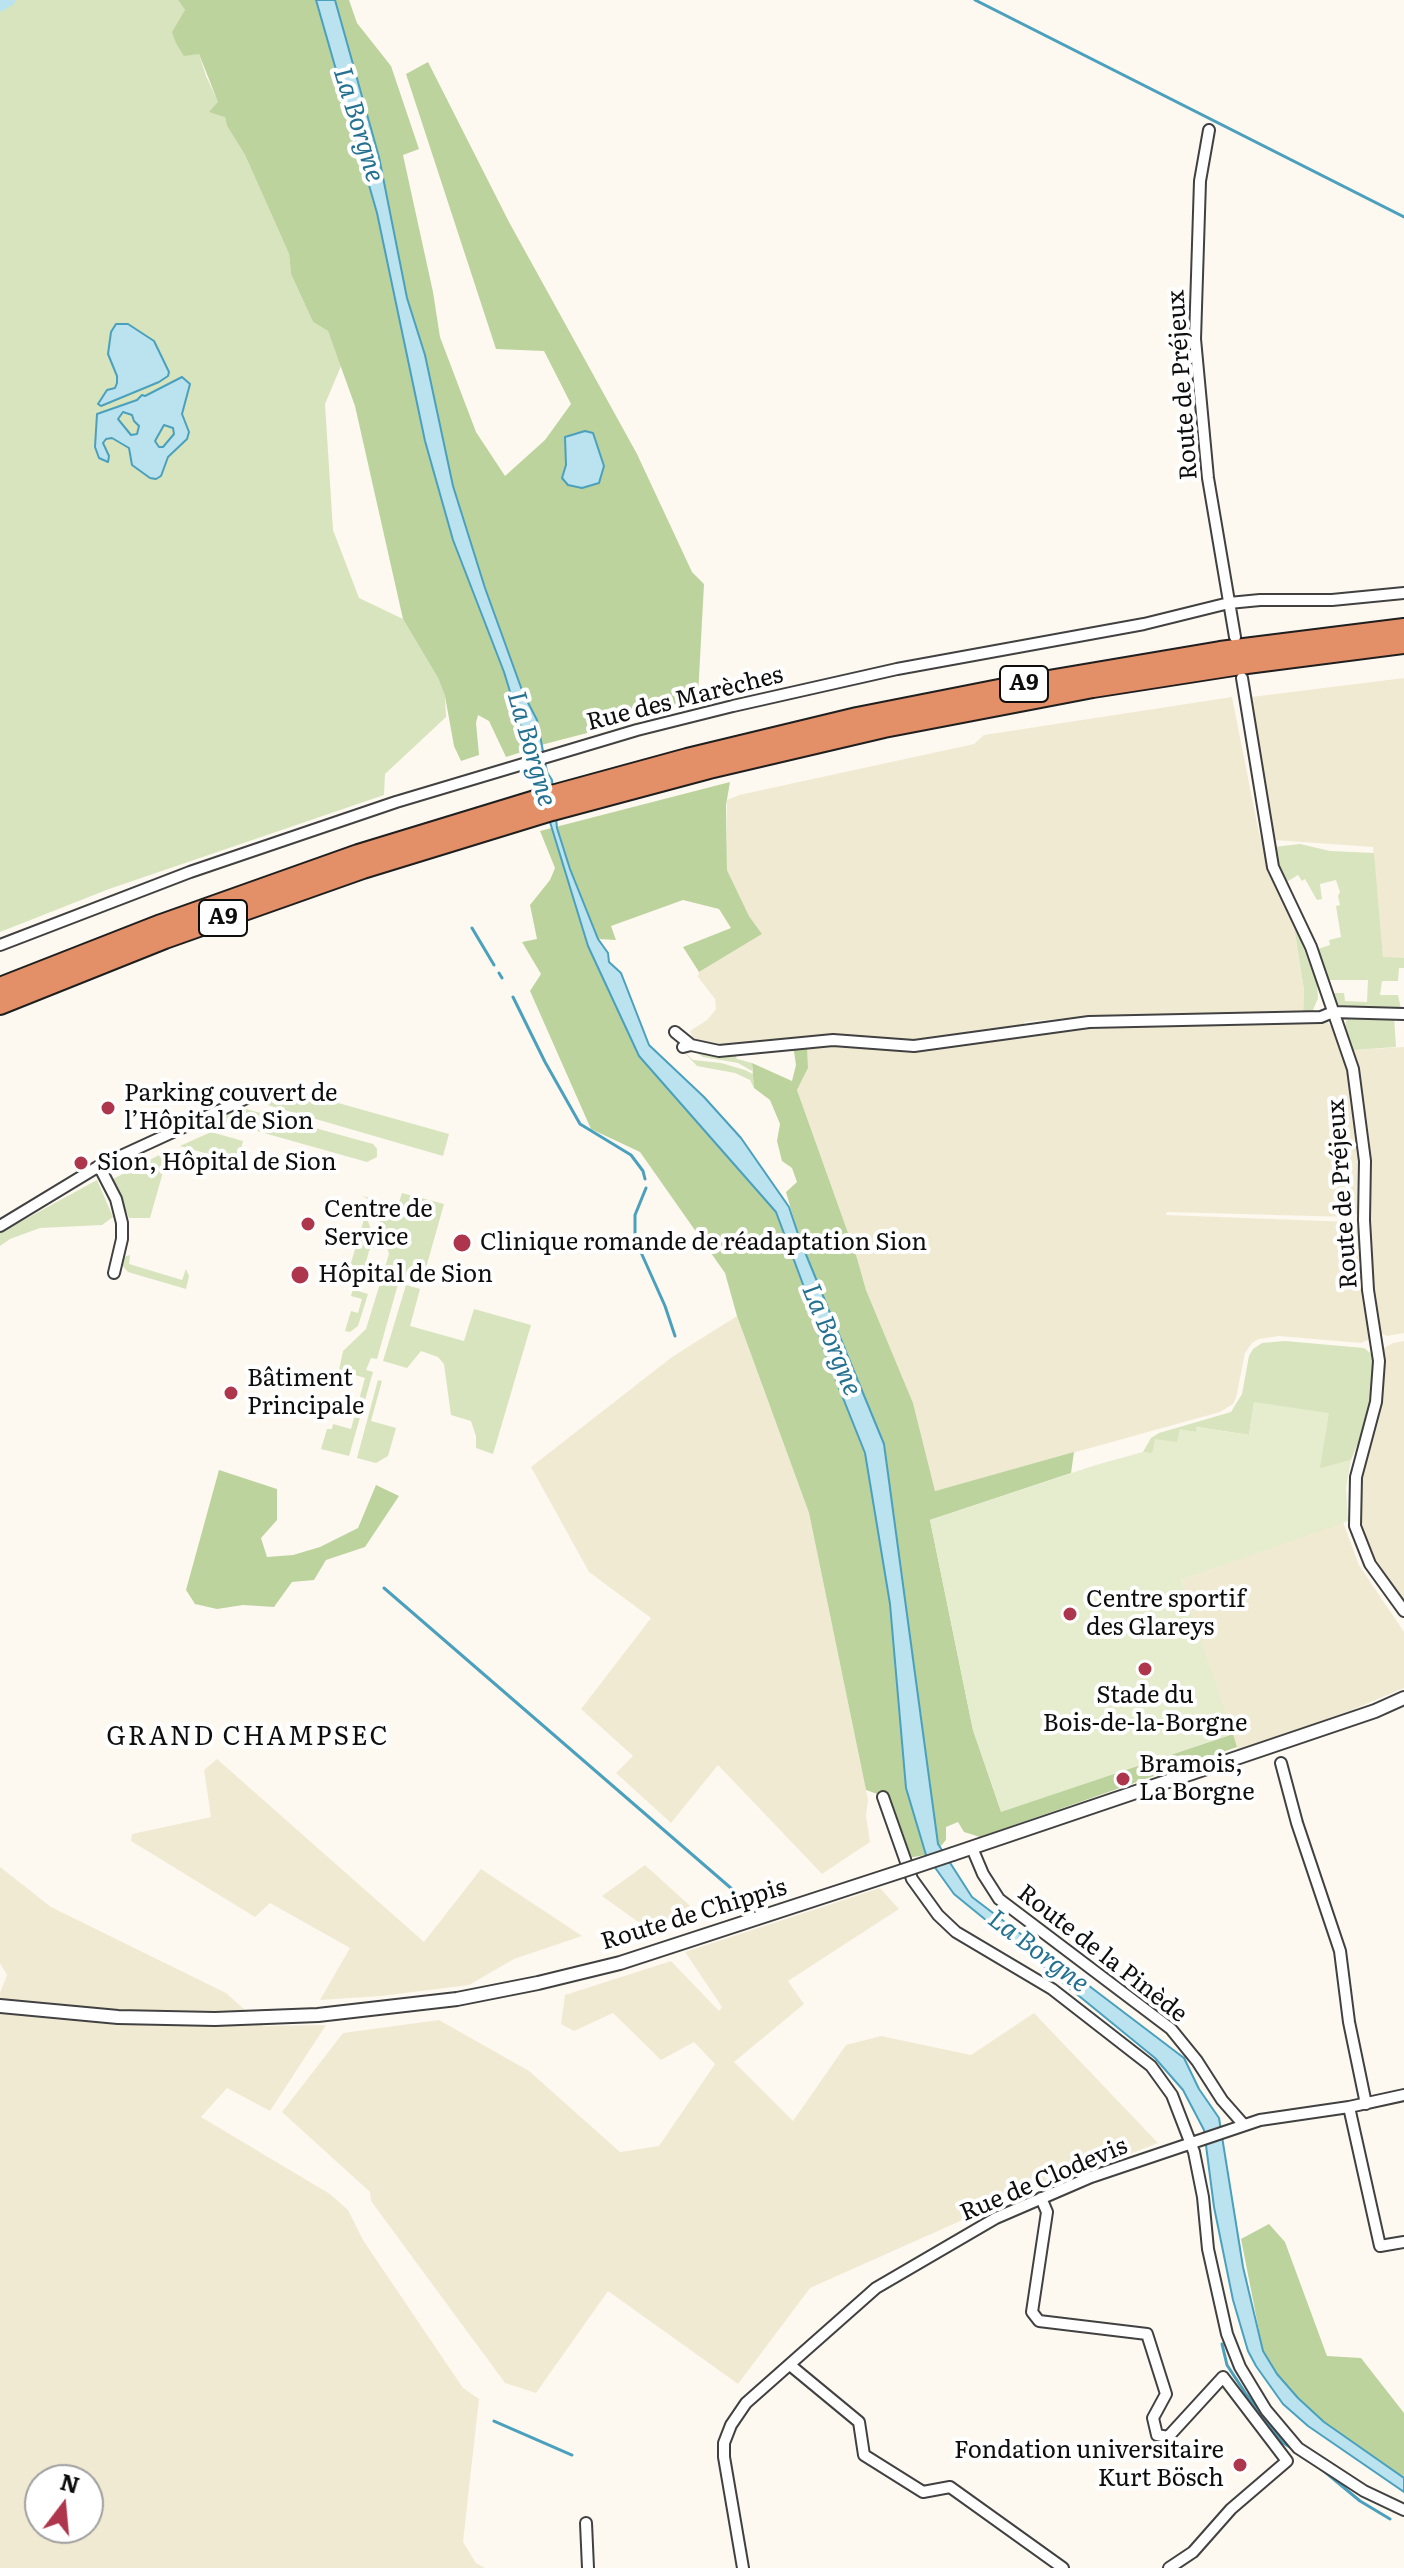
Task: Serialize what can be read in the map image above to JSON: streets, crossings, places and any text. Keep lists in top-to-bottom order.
{
  "streets": {
    "highway": ["A9"],
    "street": [
      "Route de Préjeux",
      "Rue des Marèches",
      "Route de Chippis",
      "Route de la Pinède",
      "Rue de Clodevis"
    ]
  },
  "crossings": [
    ["Route de Préjeux", "Rue des Marèches"],
    ["Route de Chippis", "Route de la Pinède"],
    ["Route de la Pinède", "Rue de Clodevis"]
  ],
  "districts": ["GRAND CHAMPSEC"],
  "water": ["La Borgne"],
  "places": [
    "Parking couvert de l’Hôpital de Sion",
    "Sion, Hôpital de Sion",
    "Centre de Service",
    "Clinique romande de réadaptation Sion",
    "Hôpital de Sion",
    "Bâtiment Principale",
    "Centre sportif des Glareys",
    "Stade du Bois-de-la-Borgne",
    "Bramois, La Borgne",
    "Fondation universitaire Kurt Bösch"
  ],
  "north": "top"
}
